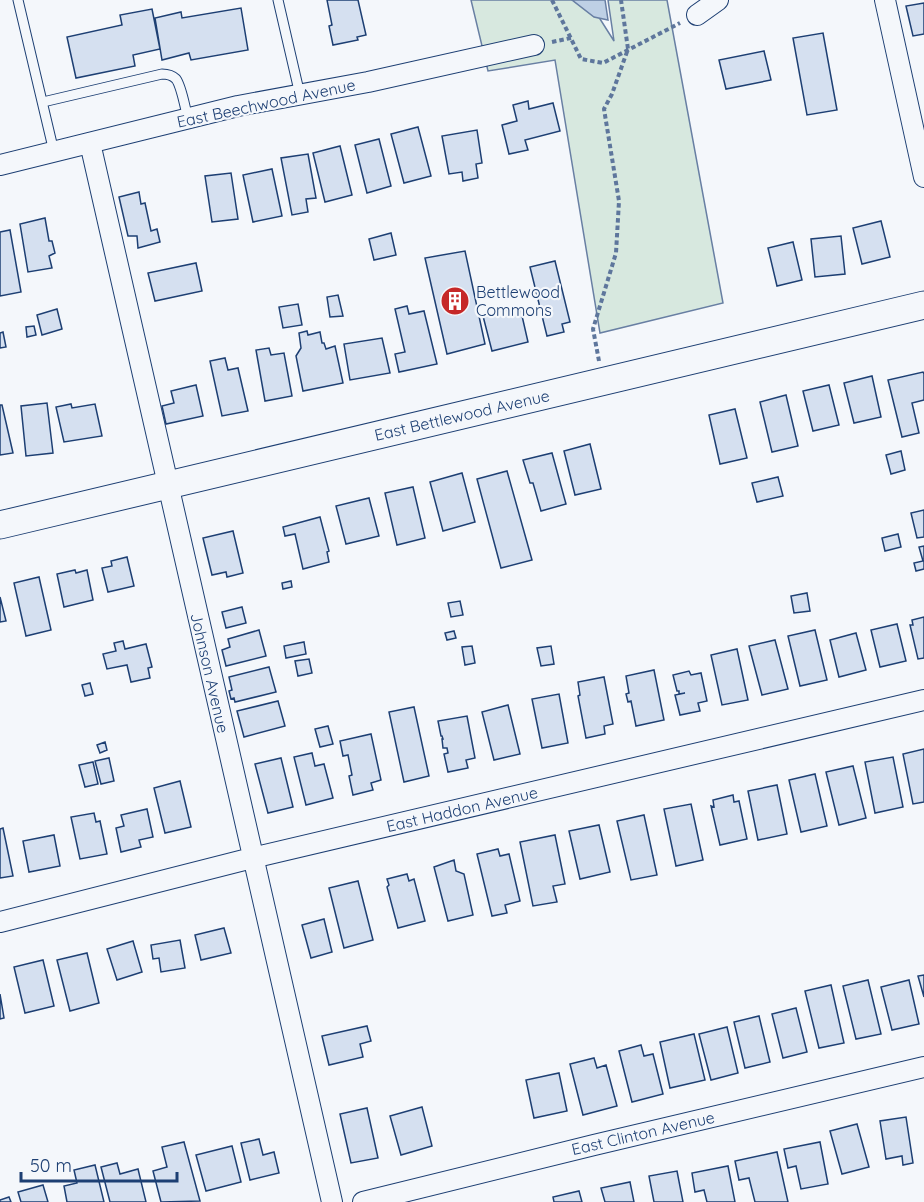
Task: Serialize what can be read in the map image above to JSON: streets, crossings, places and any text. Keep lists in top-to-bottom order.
{
  "streets": {
    "street": [
      "East Beechwood Avenue",
      "East Bettlewood Avenue",
      "Johnson Avenue",
      "East Haddon Avenue",
      "East Clinton Avenue"
    ]
  },
  "crossings": [
    ["East Beechwood Avenue", "Johnson Avenue"],
    ["East Bettlewood Avenue", "Johnson Avenue"],
    ["Johnson Avenue", "East Haddon Avenue"]
  ],
  "places": {
    "building": ["Bettlewood Commons"]
  },
  "scale_bar": "50 m"
}
